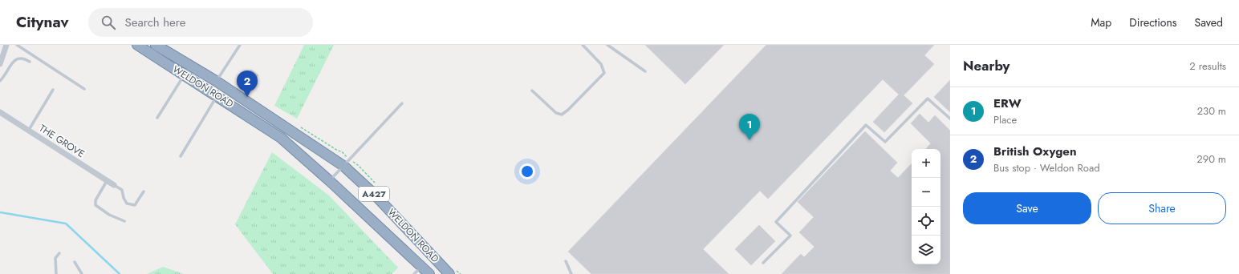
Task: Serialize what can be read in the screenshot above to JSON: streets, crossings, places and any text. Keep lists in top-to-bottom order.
{
  "streets": {
    "highway": ["WELDON ROAD", "A427"],
    "street": ["THE GROVE"]
  },
  "page": {
    "header": "Citynav",
    "search": "Search here",
    "nav": ["Map", "Directions", "Saved"],
    "heading": ["Nearby", "2 results"],
    "pins": ["2", "1"],
    "list": [
      {
        "mark": "1",
        "name": "ERW",
        "note": "Place",
        "value": "230 m"
      },
      {
        "mark": "2",
        "name": "British Oxygen",
        "note": "Bus stop · Weldon Road",
        "value": "290 m"
      }
    ],
    "map_buttons": ["+", "−"],
    "buttons": ["Save", "Share"]
  }
}
